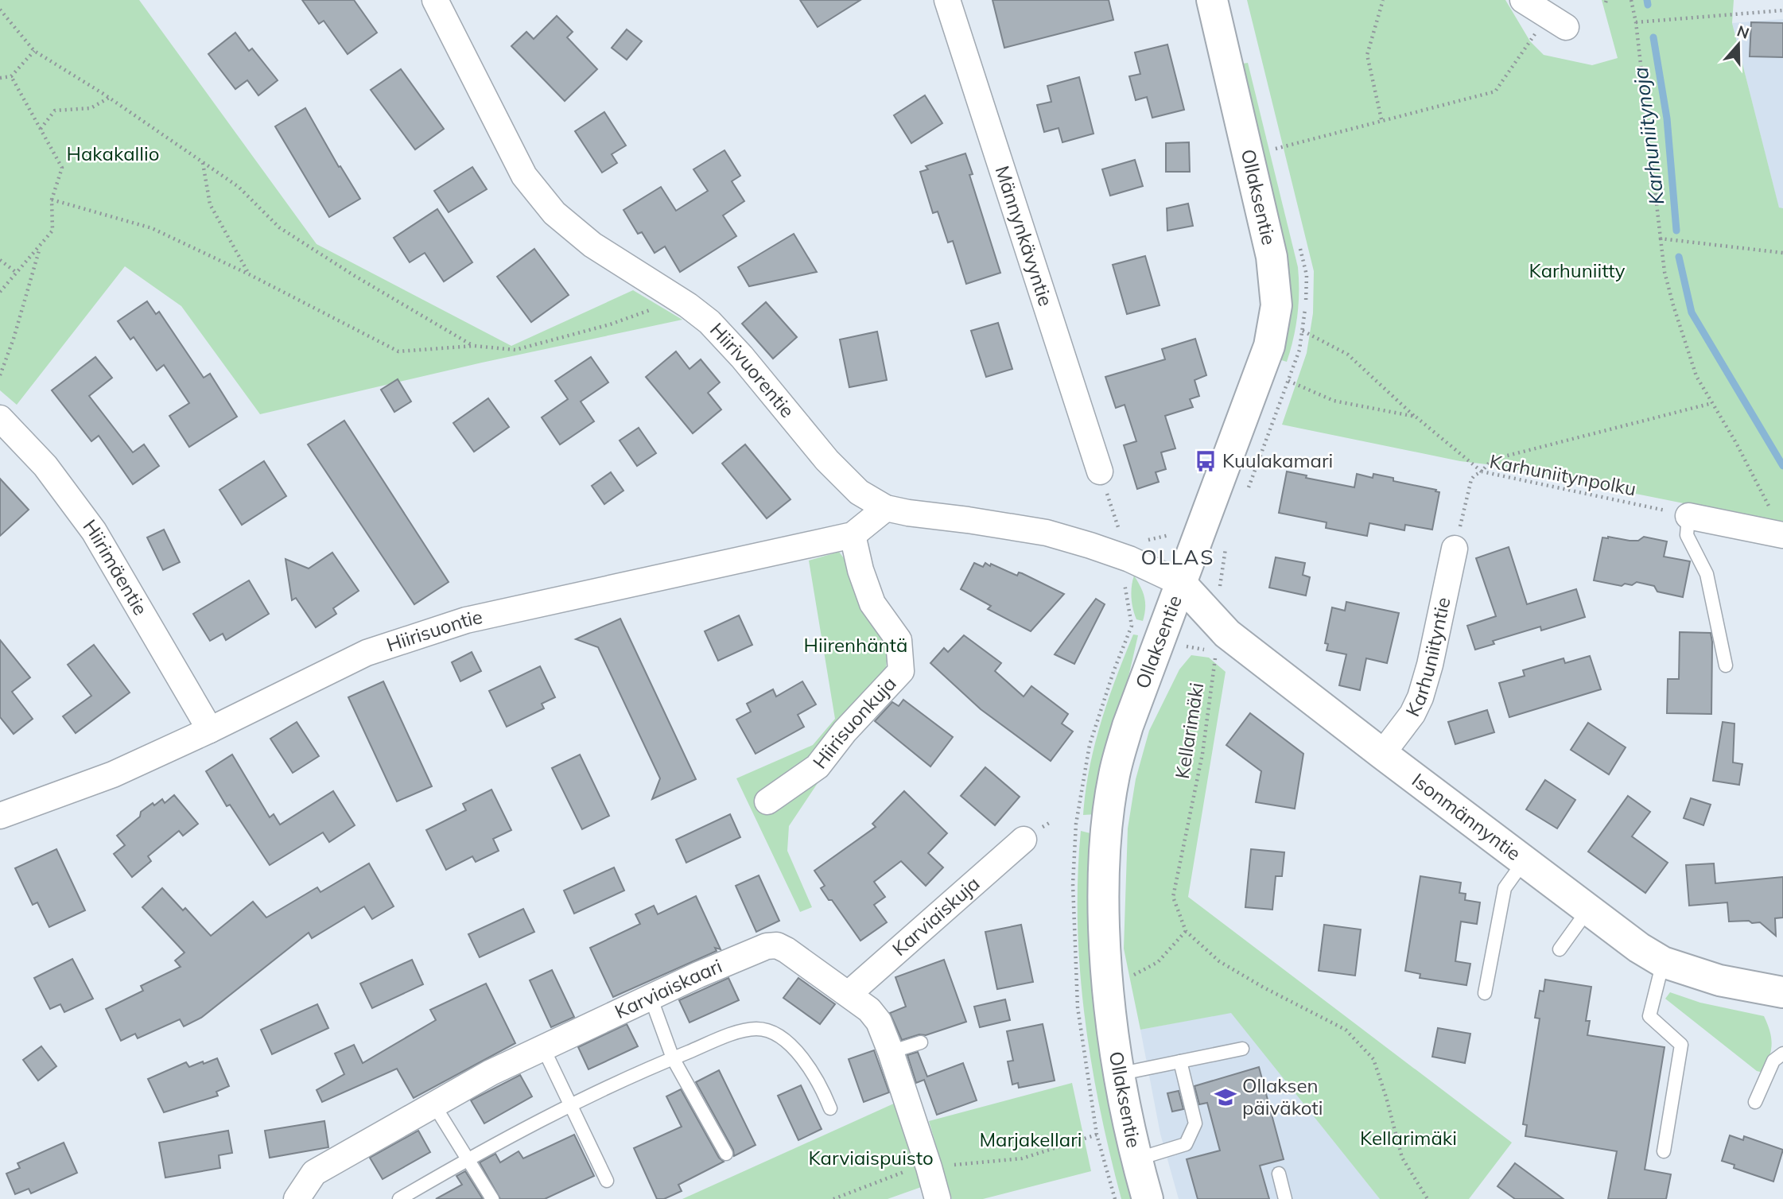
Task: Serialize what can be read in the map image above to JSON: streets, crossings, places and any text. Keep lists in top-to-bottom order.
{
  "streets": {
    "street": [
      "Ollaksentie",
      "Männynkävyntie",
      "Hiirivuorentie",
      "Hiirimäentie",
      "Hiirisuontie",
      "Karhuniityntie",
      "Hiirisuonkuja",
      "Isonmännyntie",
      "Karviaiskuja",
      "Karviaiskaari"
    ],
    "path": ["Karhuniitynpolku", "Kellarimäki"]
  },
  "crossings": [
    ["Ollaksentie", "Hiirivuorentie"],
    ["Ollaksentie", "Isonmännyntie"],
    ["Hiirivuorentie", "Hiirisuontie"],
    ["Hiirivuorentie", "Isonmännyntie"],
    ["Karhuniitynpolku", "Karhuniityntie"],
    ["Hiirimäentie", "Hiirisuontie"],
    ["Hiirisuontie", "Hiirisuonkuja"],
    ["Karhuniityntie", "Isonmännyntie"],
    ["Karviaiskuja", "Karviaiskaari"]
  ],
  "districts": ["OLLAS"],
  "water": ["Karhuniitynoja"],
  "parks": [
    "Hakakallio",
    "Karhuniitty",
    "Hiirenhäntä",
    "Kellarimäki",
    "Marjakellari",
    "Karviaispuisto"
  ],
  "places": {
    "bus stop": ["Kuulakamari"],
    "school or university": ["Ollaksen päiväkoti"]
  },
  "north": "top"
}
